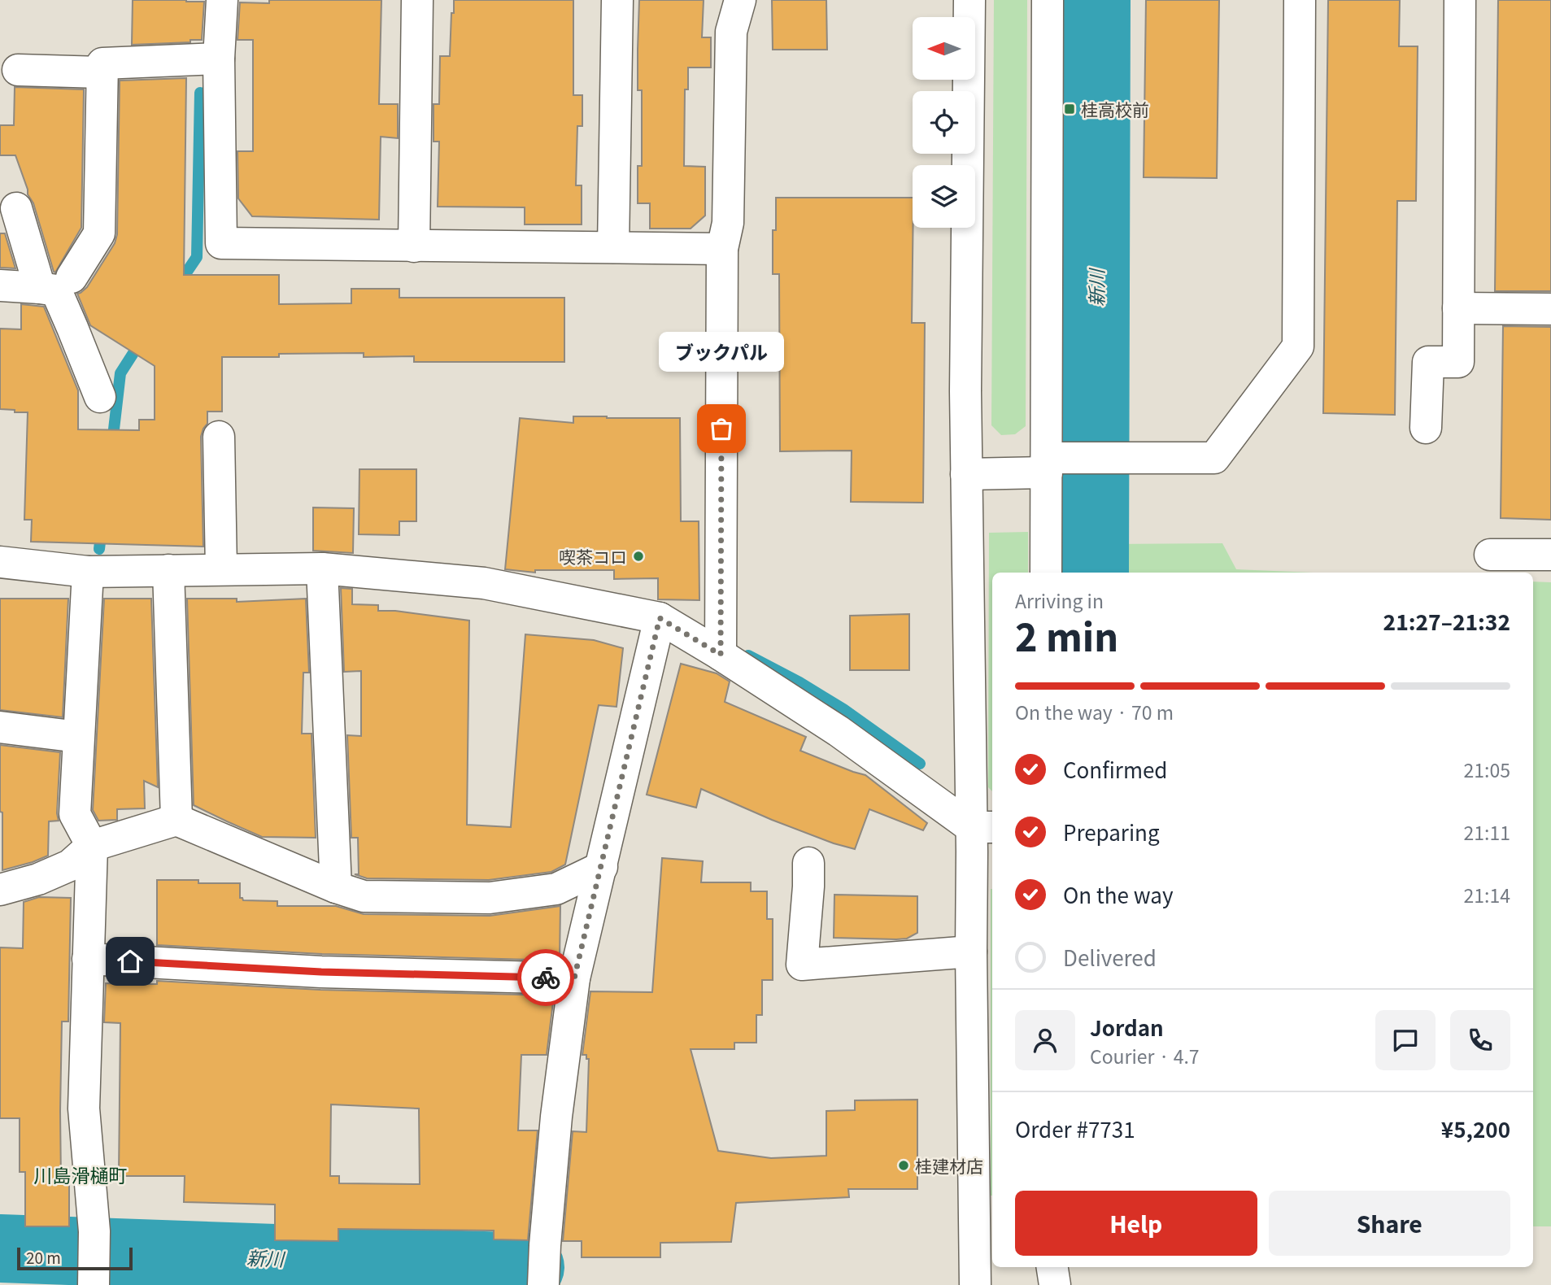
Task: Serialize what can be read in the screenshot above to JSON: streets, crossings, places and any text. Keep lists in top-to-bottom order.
{
  "districts": ["川島滑樋町"],
  "water": ["新川"],
  "places": {
    "transit": ["桂高校前"],
    "other": ["ブックパル", "喫茶コロ", "桂建材店"]
  },
  "scale_bar": "20 m",
  "north": "left",
  "page": {
    "bubble": "ブックパル",
    "heading": ["2 min", "Arriving in", "21:27–21:32"],
    "panel": [
      "Jordan",
      "Courier · 4.7",
      "Order #7731",
      "¥5,200"
    ],
    "bar": "On the way · 70 m",
    "list": [
      ["Confirmed", "21:05"],
      ["Preparing", "21:11"],
      ["On the way", "21:14"],
      "Delivered"
    ],
    "buttons": ["Help", "Share"],
    "scale": "20 m"
  }
}
